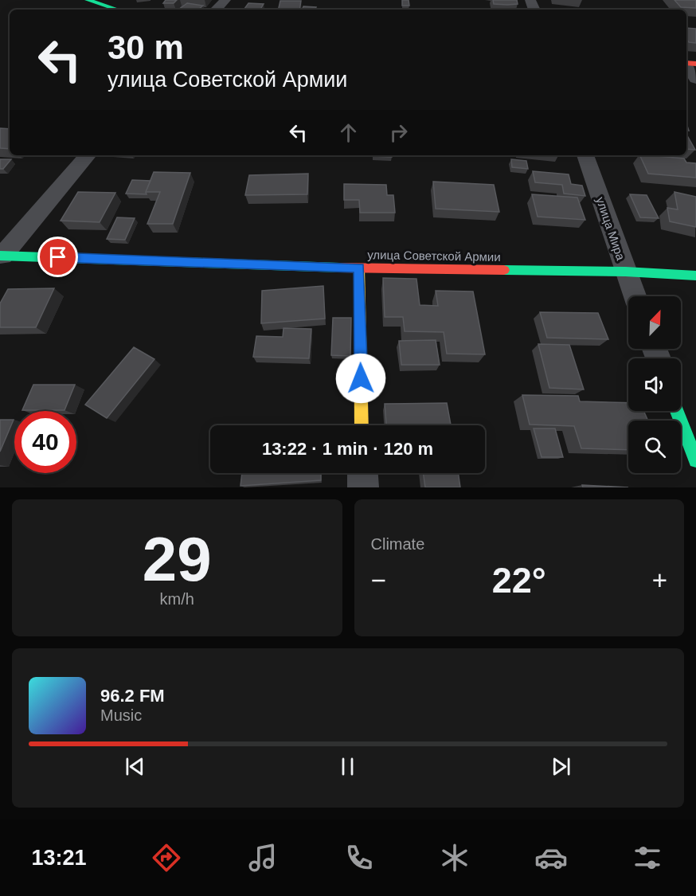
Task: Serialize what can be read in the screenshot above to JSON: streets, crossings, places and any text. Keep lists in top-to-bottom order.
{
  "streets": {
    "street": ["улица Мира", "улица Советской Армии"]
  },
  "crossings": [
    ["улица Мира", "улица Советской Армии"]
  ],
  "north": "top right",
  "page": {
    "turn": ["30 m", "улица Советской Армии"],
    "limit": "40",
    "trip": "13:22 · 1 min · 120 m",
    "tile": [
      ["29", "km/h"],
      "Climate"
    ],
    "heat": ["−", "22°", "+"],
    "song": ["96.2 FM", "Music"],
    "tabs": "13:21"
  }
}
